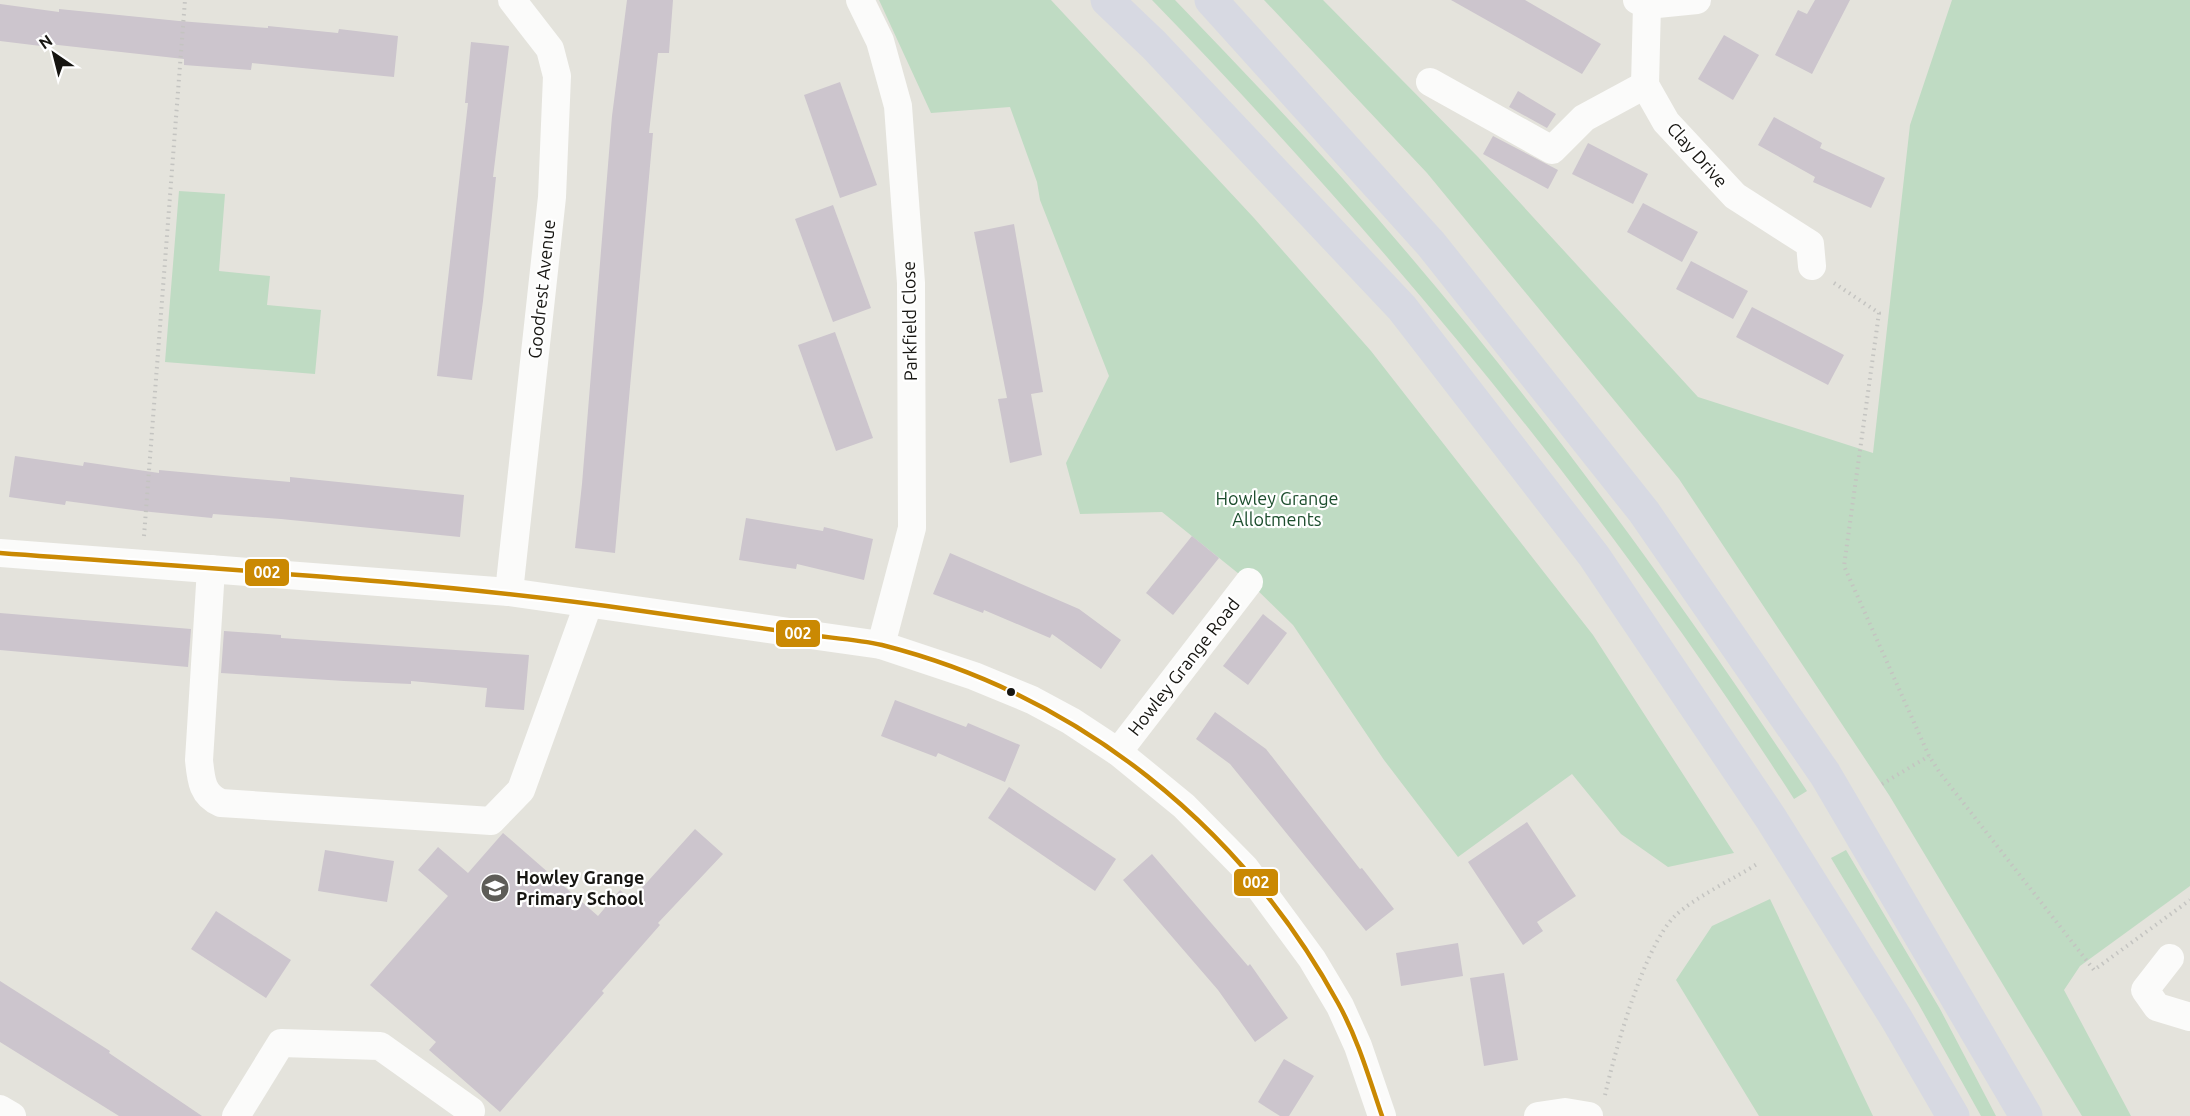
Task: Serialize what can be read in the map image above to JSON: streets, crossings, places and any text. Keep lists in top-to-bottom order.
{
  "streets": {
    "street": [
      "Clay Drive",
      "Goodrest Avenue",
      "Parkfield Close",
      "Howley Grange Road"
    ]
  },
  "crossings": [
    ["Goodrest Avenue", "Howley Grange Road"],
    ["Parkfield Close", "Howley Grange Road"]
  ],
  "parks": ["Howley Grange Allotments"],
  "places": {
    "school or university": ["Howley Grange Primary School"]
  },
  "lines": ["transit line 002"],
  "north": "top left"
}
